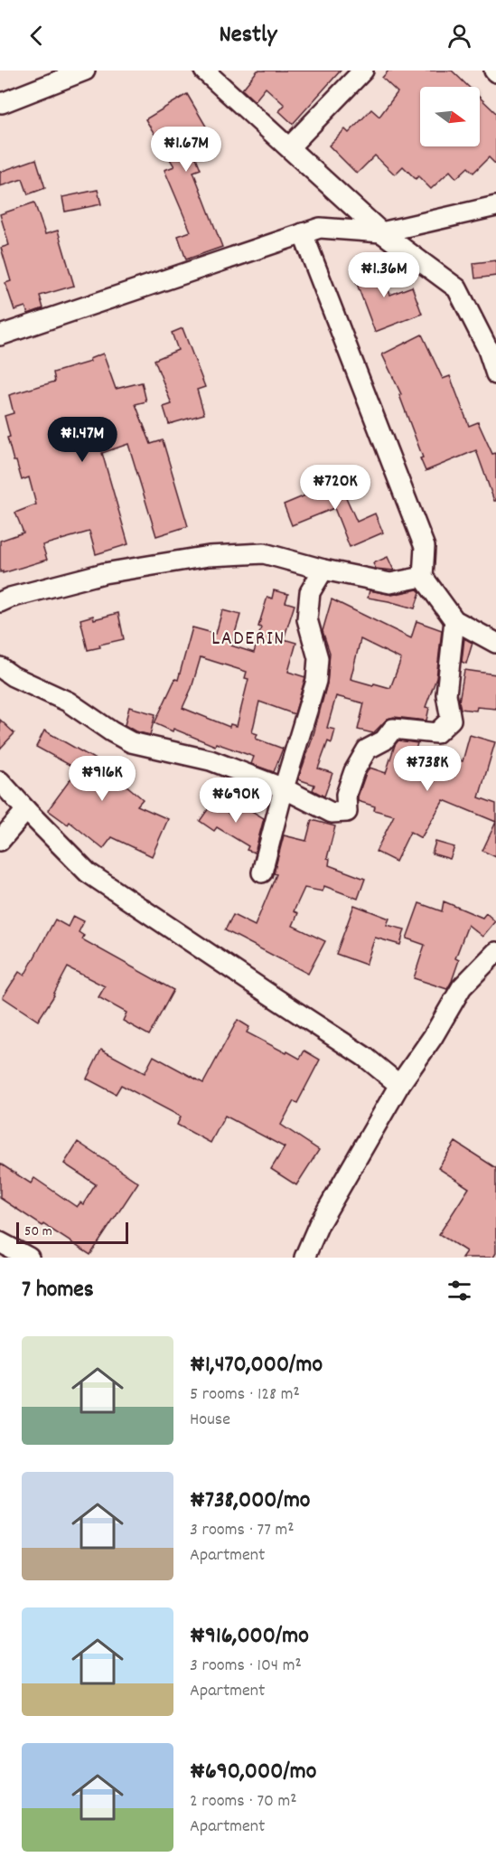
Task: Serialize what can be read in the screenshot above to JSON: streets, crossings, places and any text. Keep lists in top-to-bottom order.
{
  "districts": ["LADERIN"],
  "scale_bar": "50 m",
  "north": "right",
  "page": {
    "header": "Nestly",
    "price": [
      "₦1.67M",
      "₦1.36M",
      "₦1.47M",
      "₦720K",
      "₦738K",
      "₦916K",
      "₦690K"
    ],
    "scale": "50 m",
    "heading": "7 homes",
    "list": [
      {
        "name": "₦1,470,000/mo",
        "note": "5 rooms · 128 m² · House"
      },
      {
        "name": "₦738,000/mo",
        "note": "3 rooms · 77 m² · Apartment"
      },
      {
        "name": "₦916,000/mo",
        "note": "3 rooms · 104 m² · Apartment"
      },
      {
        "name": "₦690,000/mo",
        "note": "2 rooms · 70 m² · Apartment"
      }
    ]
  }
}
